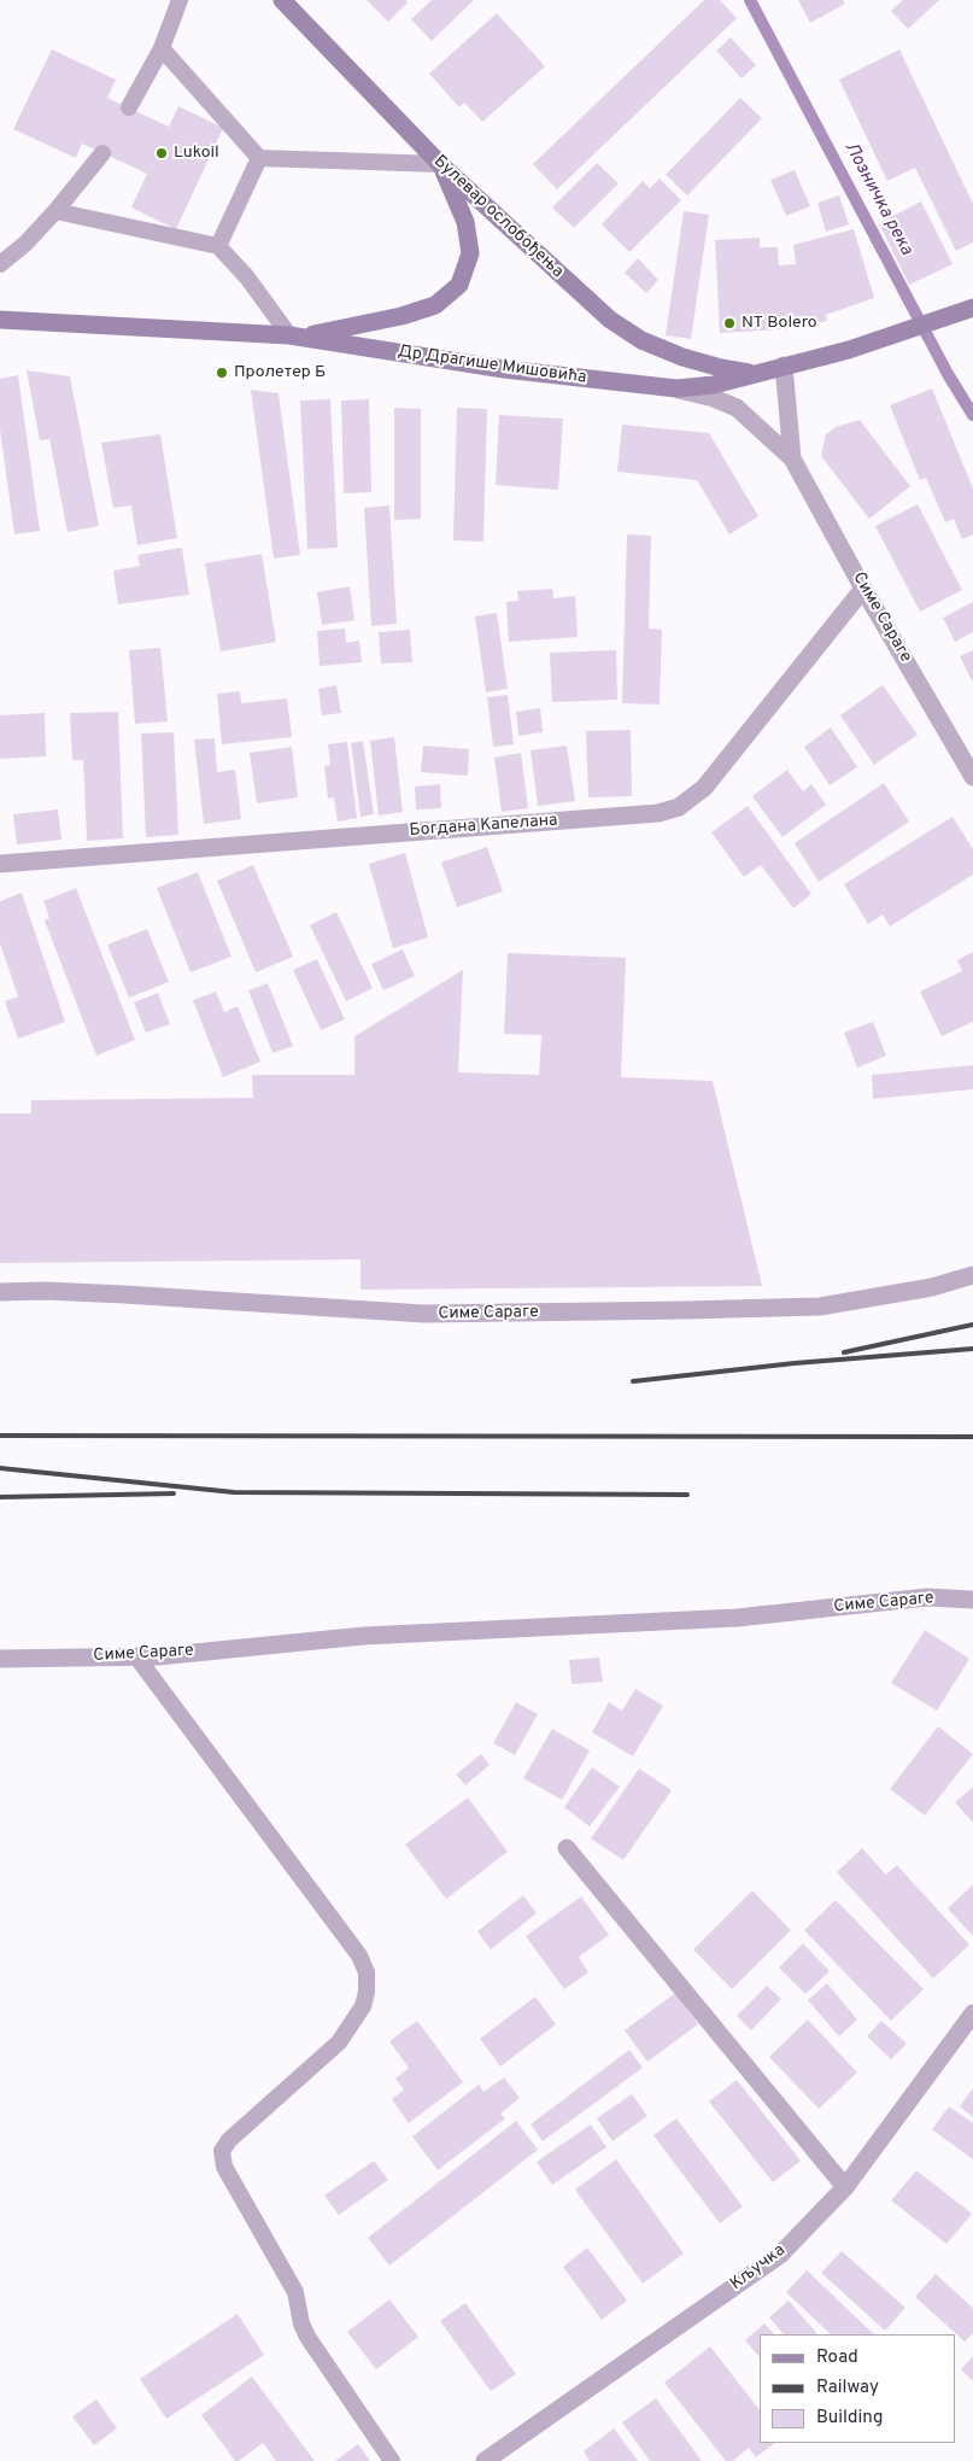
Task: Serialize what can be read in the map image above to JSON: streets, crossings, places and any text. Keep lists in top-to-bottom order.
{
  "streets": {
    "main road": ["Булевар ослобођења", "Др Драгише Мишовића"],
    "street": ["Симе Сараге", "Богдана Капелана", "Кључка"]
  },
  "crossings": [
    ["Булевар ослобођења", "Др Драгише Мишовића"],
    ["Др Драгише Мишовића", "Симе Сараге"],
    ["Симе Сараге", "Богдана Капелана"]
  ],
  "water": ["Лозничка река"],
  "places": ["Lukoil", "NT Bolero", "Пролетер Б"],
  "legend": ["Road", "Railway", "Building"]
}
